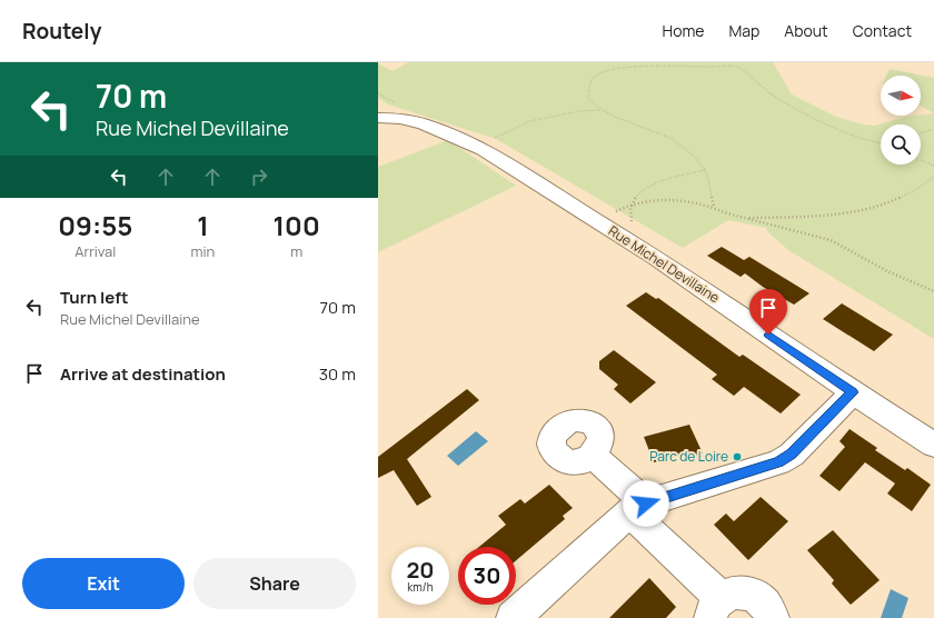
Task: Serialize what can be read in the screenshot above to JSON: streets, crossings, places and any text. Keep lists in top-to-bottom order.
{
  "streets": {
    "street": ["Rue Michel Devillaine"]
  },
  "places": ["Parc de Loire"],
  "north": "right",
  "page": {
    "header": "Routely",
    "nav": [
      "Home",
      "Map",
      "About",
      "Contact"
    ],
    "turn": ["70 m", "Rue Michel Devillaine"],
    "eta": [
      "09:55",
      "Arrival",
      "1",
      "min",
      "100",
      "m"
    ],
    "list": [
      {
        "name": "Turn left",
        "note": "Rue Michel Devillaine",
        "value": "70 m"
      },
      {
        "name": "Arrive at destination",
        "value": "30 m"
      }
    ],
    "speed": "20 km/h",
    "limit": "30",
    "buttons": ["Exit", "Share"]
  }
}
